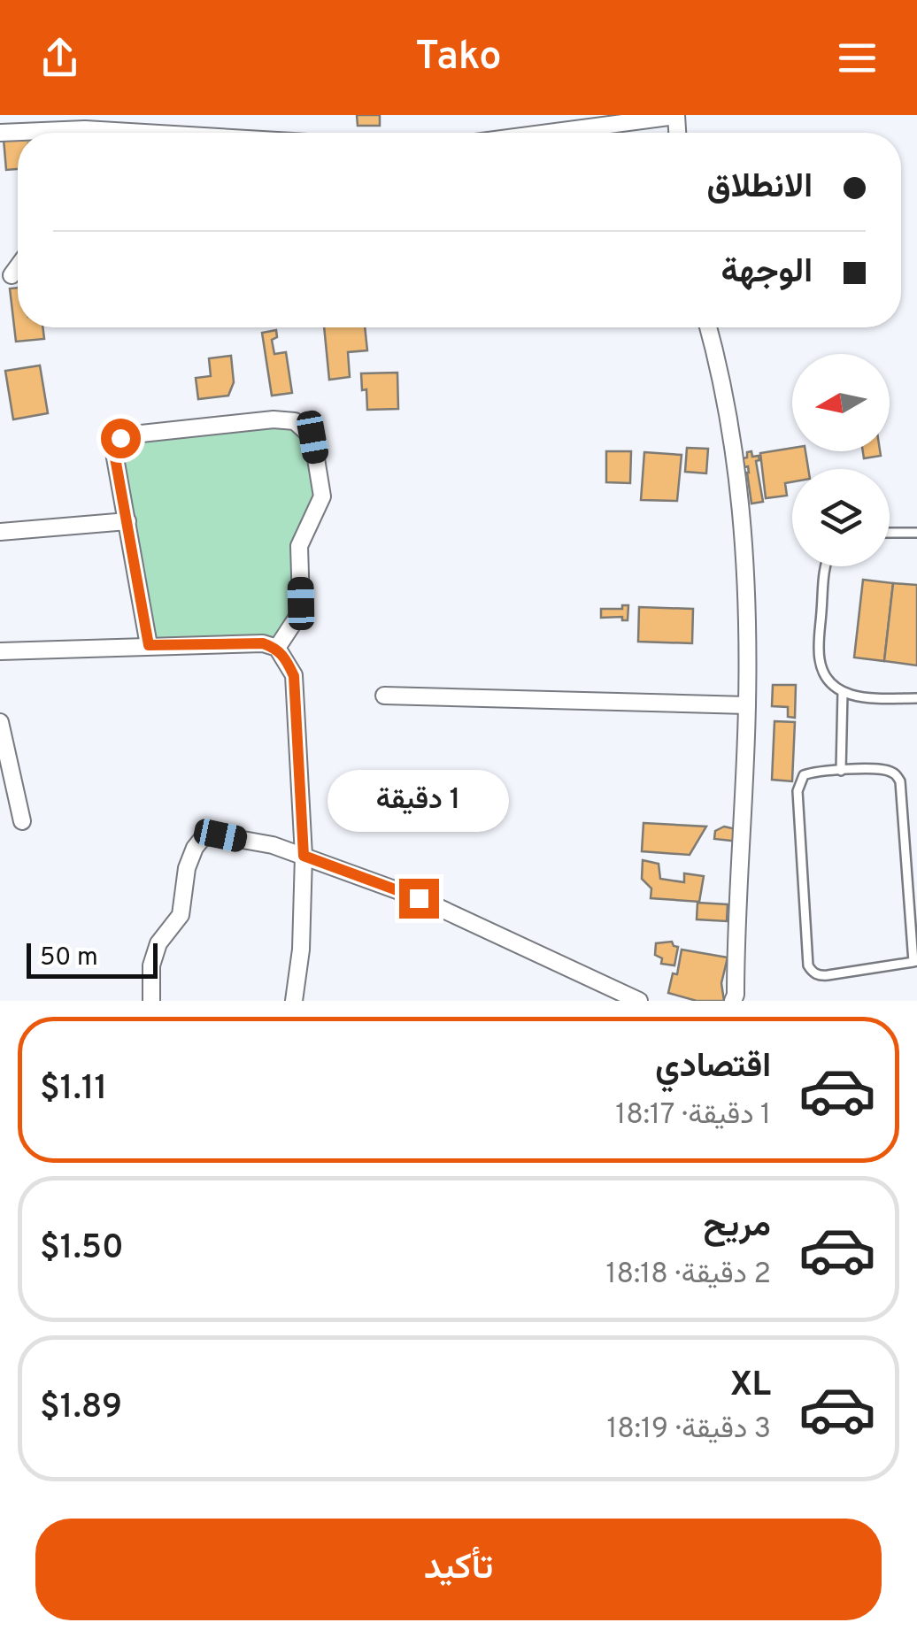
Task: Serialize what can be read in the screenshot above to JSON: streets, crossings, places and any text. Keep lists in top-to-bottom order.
{
  "scale_bar": "50 m",
  "north": "left",
  "page": {
    "header": "Tako",
    "banner": ["الانطلاق", "الوجهة"],
    "bubble": "1 دقيقة",
    "scale": "50 m",
    "list": [
      {
        "name": "اقتصادي",
        "note": "1 دقيقة · 18:17",
        "value": "$1.11"
      },
      {
        "name": "مريح",
        "note": "2 دقيقة · 18:18",
        "value": "$1.50"
      },
      {
        "name": "XL",
        "note": "3 دقيقة · 18:19",
        "value": "$1.89"
      }
    ],
    "buttons": "تأكيد"
  }
}
